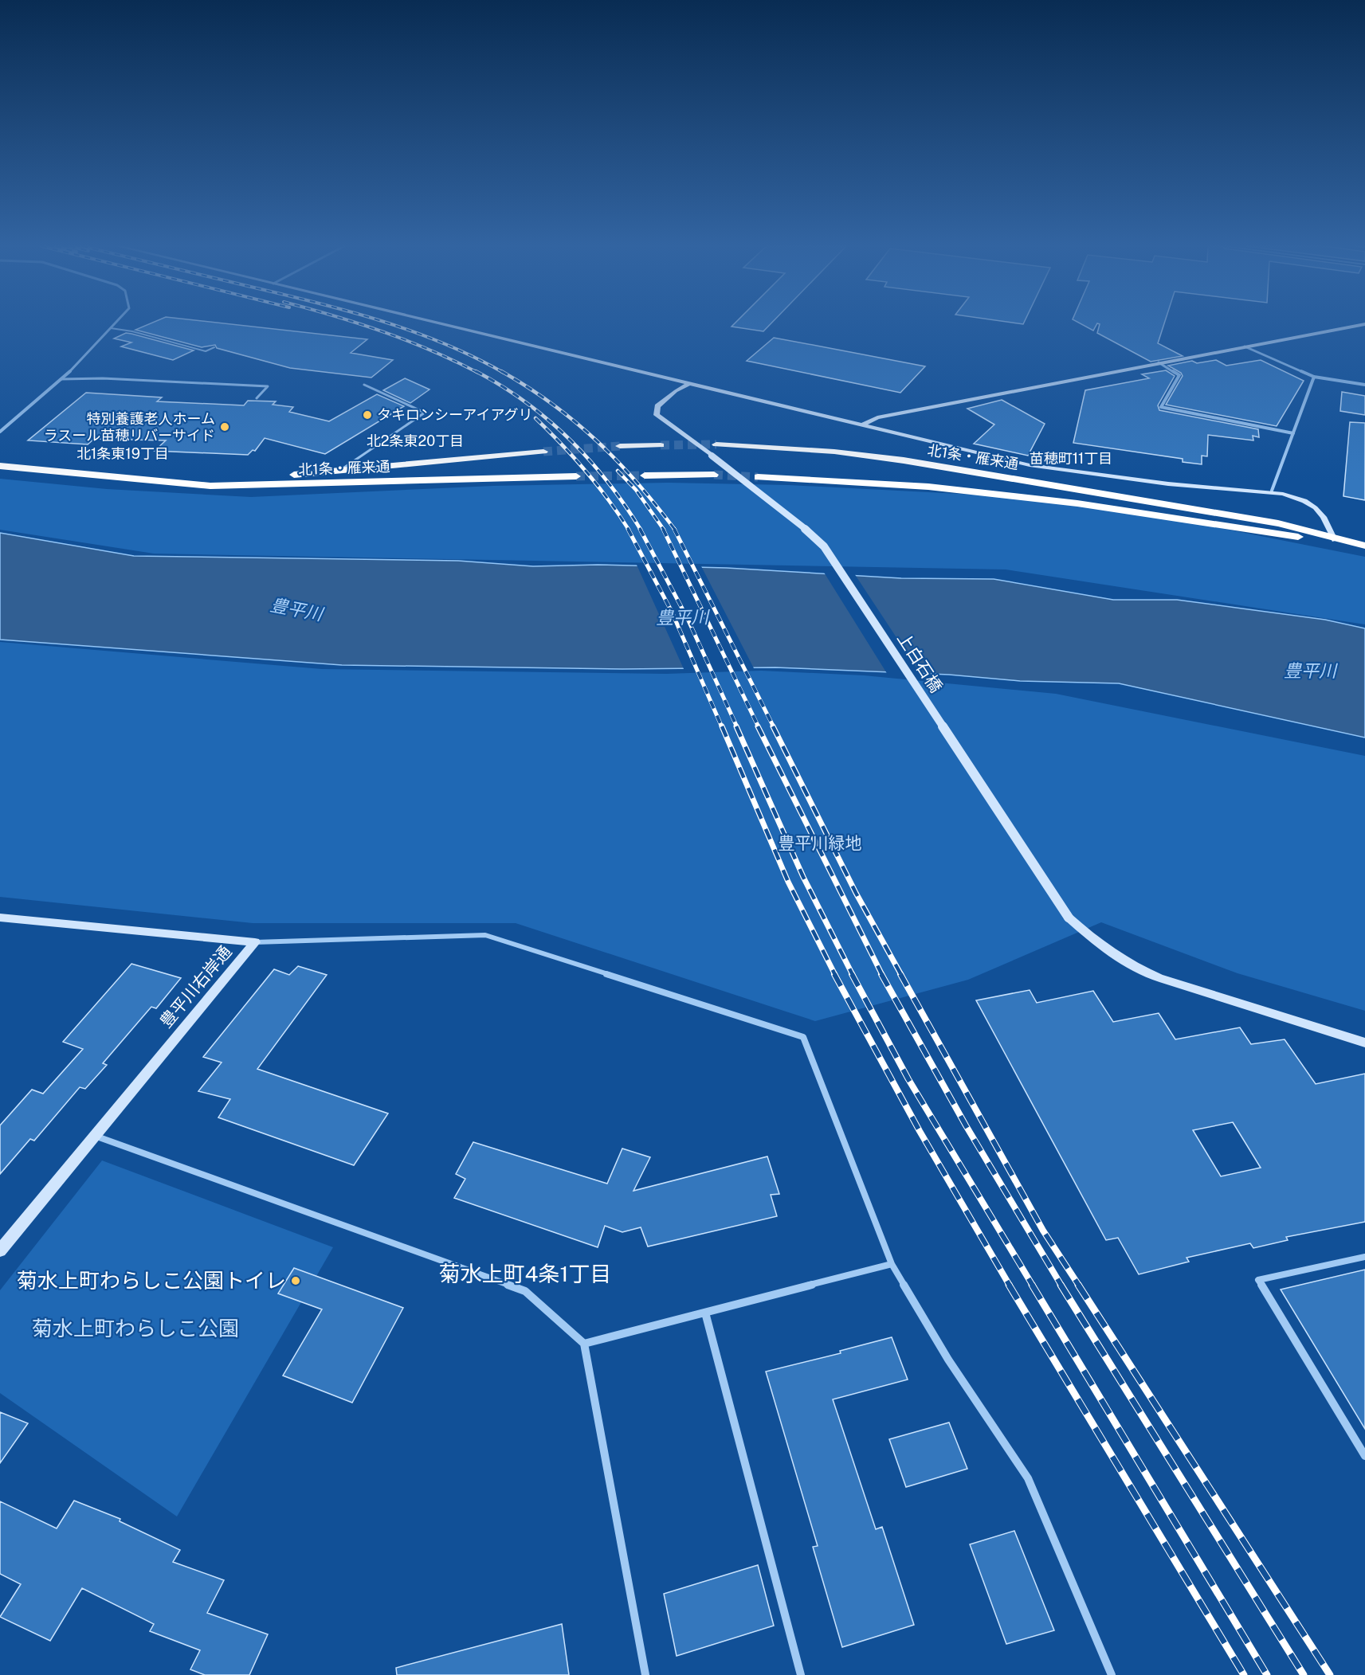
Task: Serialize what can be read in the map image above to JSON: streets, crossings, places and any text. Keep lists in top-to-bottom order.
{
  "streets": {
    "highway": ["北1条・雁来通"],
    "street": ["上白石橋", "豊平川右岸通"]
  },
  "districts": [
    "北2条東20丁目",
    "北1条東19丁目",
    "苗穂町11丁目",
    "菊水上町4条1丁目"
  ],
  "water": ["豊平川"],
  "parks": ["豊平川緑地", "菊水上町わらしこ公園"],
  "places": ["タキロンシーアイアグリ", "特別養護老人ホーム ラスール苗穂リバーサイド", "菊水上町わらしこ公園トイレ"]
}
